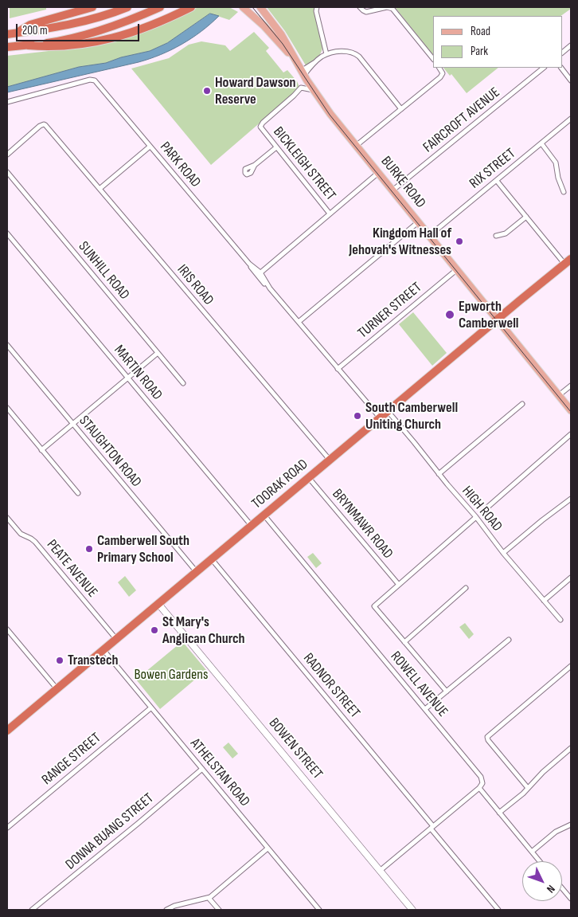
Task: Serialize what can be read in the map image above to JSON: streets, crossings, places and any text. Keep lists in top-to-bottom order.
{
  "streets": {
    "highway": ["TOORAK ROAD"],
    "main road": ["BURKE ROAD"],
    "street": [
      "FAIRCROFT AVENUE",
      "BICKLEIGH STREET",
      "PARK ROAD",
      "RIX STREET",
      "SUNHILL ROAD",
      "IRIS ROAD",
      "TURNER STREET",
      "MARTIN ROAD",
      "STAUGHTON ROAD",
      "HIGH ROAD",
      "BRYNMAWR ROAD",
      "PEATE AVENUE",
      "ROWELL AVENUE",
      "RADNOR STREET",
      "BOWEN STREET",
      "RANGE STREET",
      "ATHELSTAN ROAD",
      "DONNA BUANG STREET"
    ]
  },
  "crossings": [
    ["FAIRCROFT AVENUE", "BURKE ROAD"],
    ["BICKLEIGH STREET", "BURKE ROAD"],
    ["PARK ROAD", "TURNER STREET"],
    ["PARK ROAD", "TOORAK ROAD"],
    ["RIX STREET", "BURKE ROAD"],
    ["BURKE ROAD", "TURNER STREET"],
    ["BURKE ROAD", "TOORAK ROAD"],
    ["IRIS ROAD", "TOORAK ROAD"],
    ["MARTIN ROAD", "TOORAK ROAD"],
    ["STAUGHTON ROAD", "TOORAK ROAD"],
    ["TOORAK ROAD", "HIGH ROAD"],
    ["TOORAK ROAD", "BRYNMAWR ROAD"],
    ["TOORAK ROAD", "PEATE AVENUE"],
    ["TOORAK ROAD", "ROWELL AVENUE"],
    ["TOORAK ROAD", "RADNOR STREET"],
    ["TOORAK ROAD", "BOWEN STREET"],
    ["TOORAK ROAD", "ATHELSTAN ROAD"],
    ["RANGE STREET", "ATHELSTAN ROAD"],
    ["ATHELSTAN ROAD", "DONNA BUANG STREET"]
  ],
  "parks": ["Bowen Gardens"],
  "places": [
    "Howard Dawson Reserve",
    "Kingdom Hall of Jehovah's Witnesses",
    "Epworth Camberwell",
    "South Camberwell Uniting Church",
    "Camberwell South Primary School",
    "St Mary's Anglican Church",
    "Transtech"
  ],
  "legend": ["Road", "Park"],
  "scale_bar": "200 m",
  "north": "bottom right"
}
